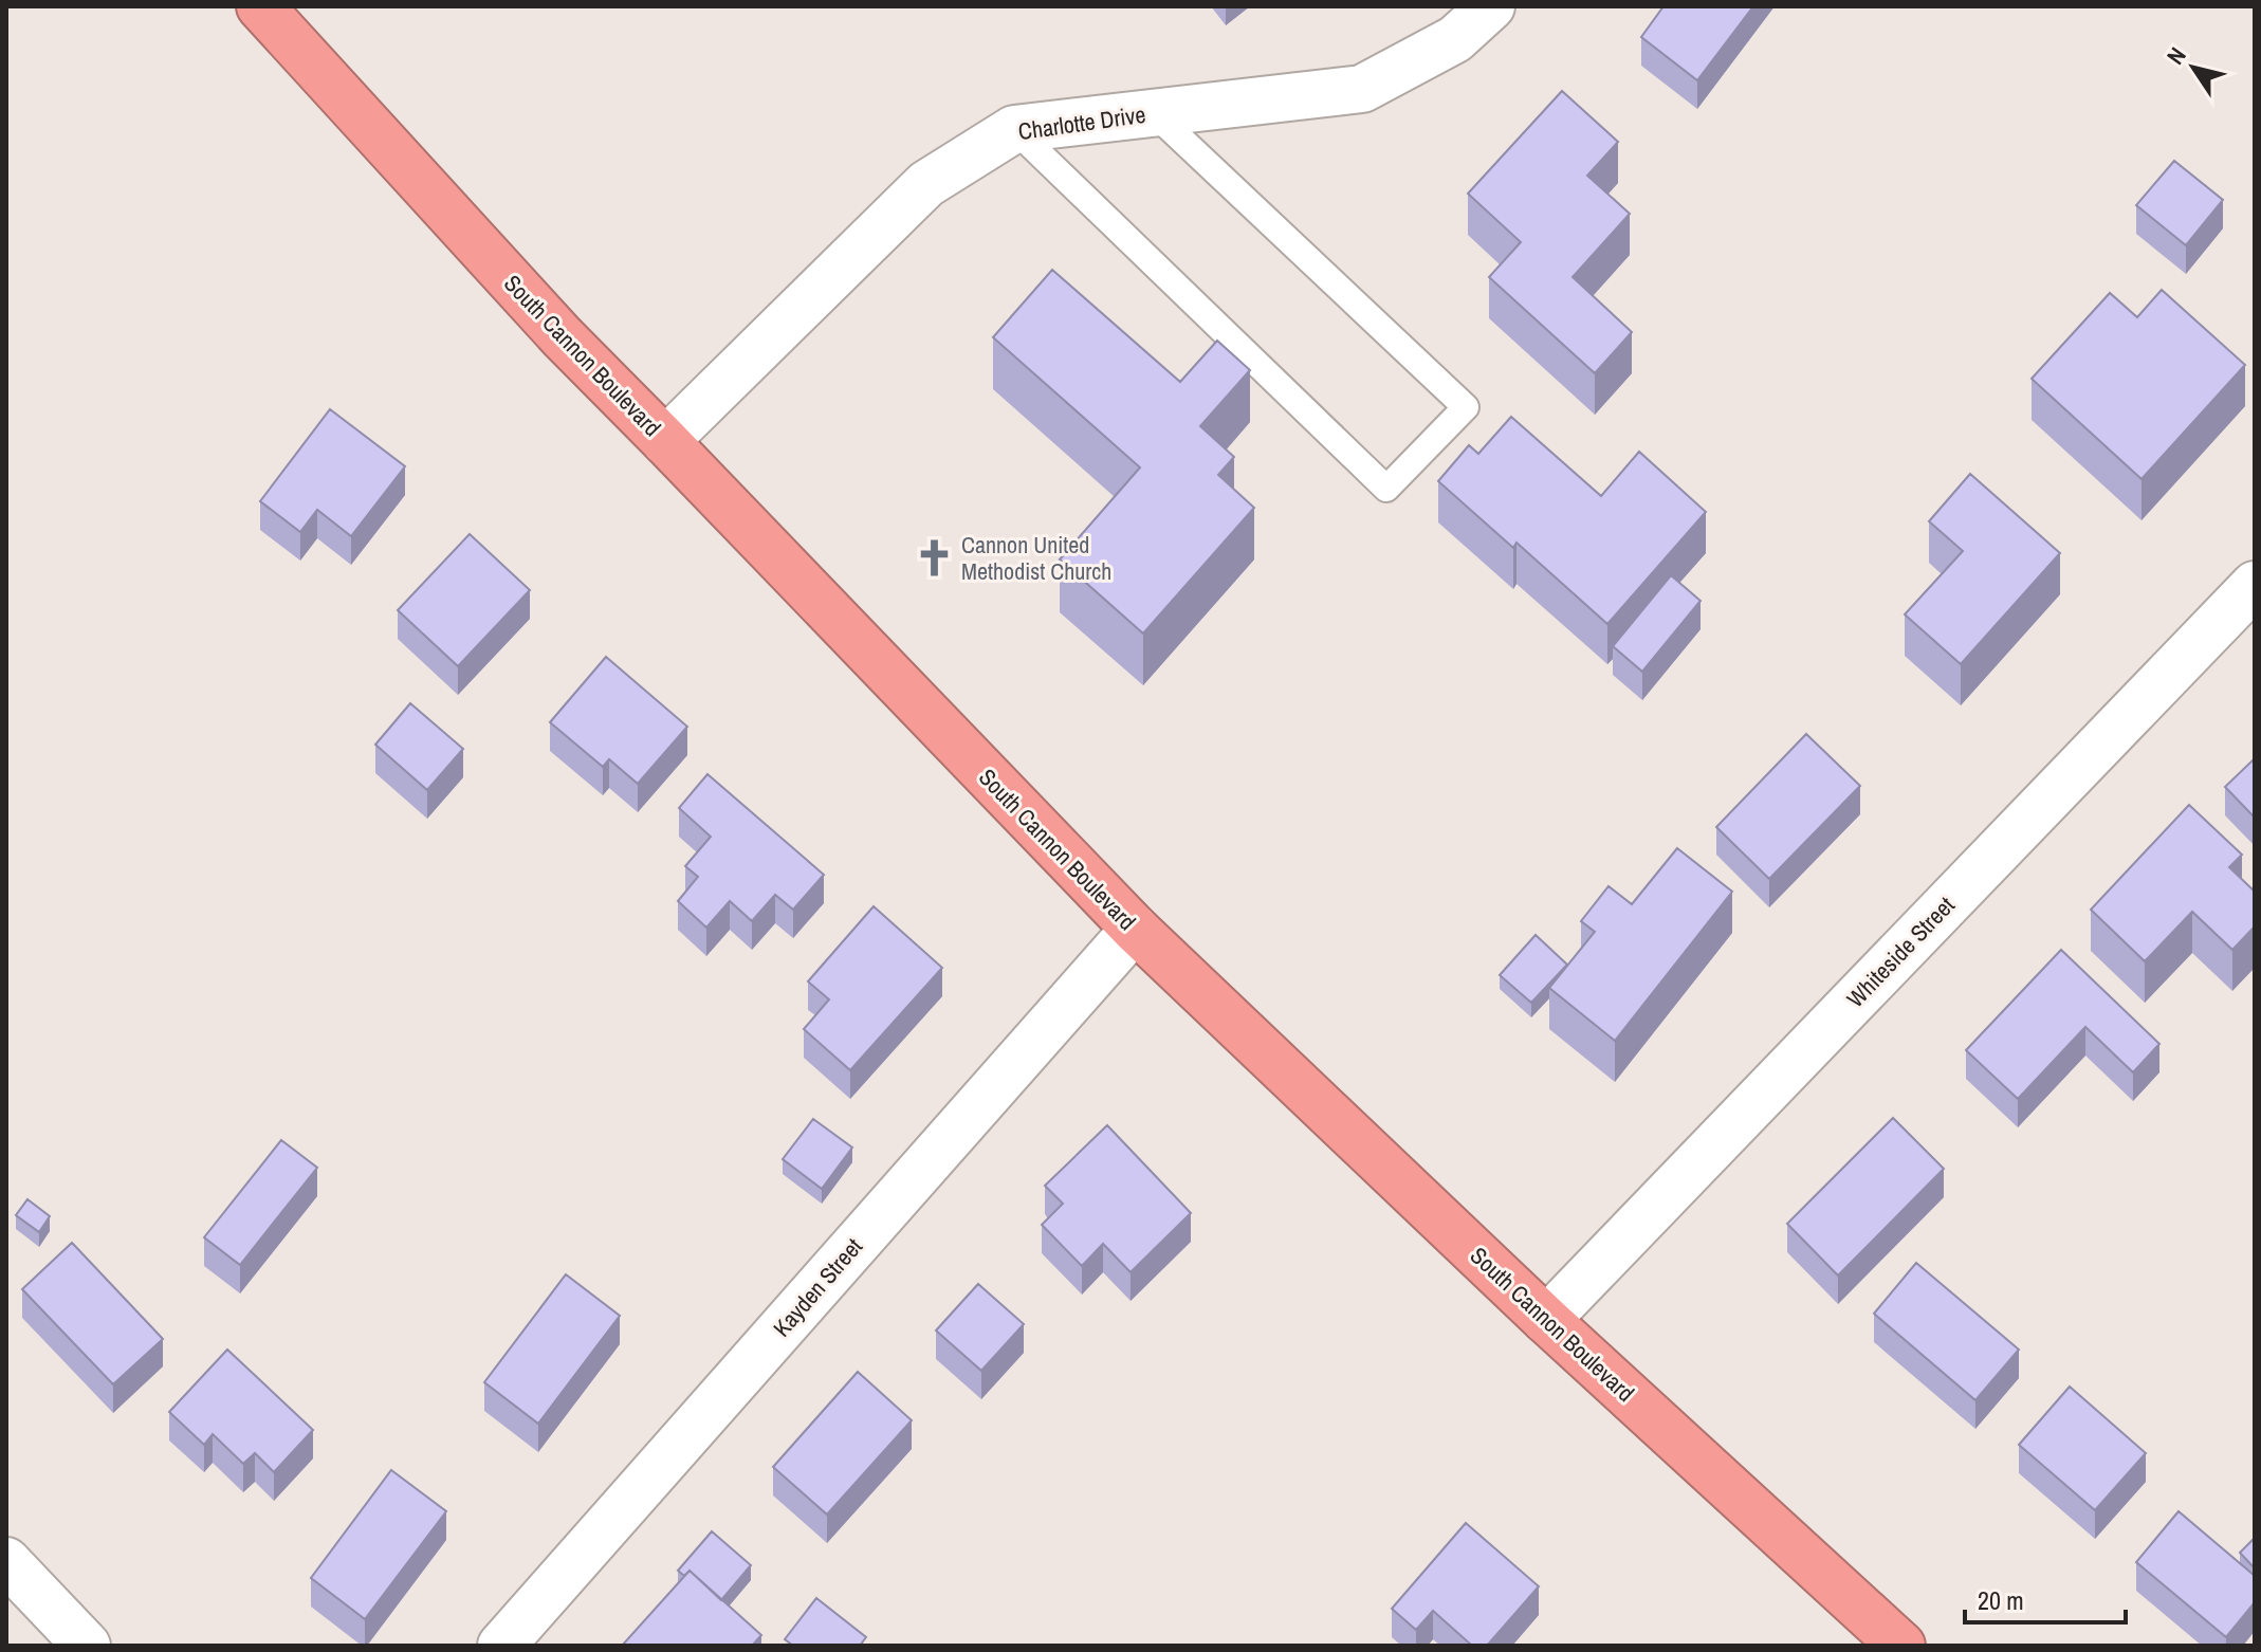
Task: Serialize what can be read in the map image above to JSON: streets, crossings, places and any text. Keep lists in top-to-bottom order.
{
  "streets": {
    "highway": ["South Cannon Boulevard"],
    "street": ["Charlotte Drive", "Whiteside Street", "Kayden Street"]
  },
  "crossings": [
    ["Charlotte Drive", "South Cannon Boulevard"],
    ["South Cannon Boulevard", "Whiteside Street"],
    ["South Cannon Boulevard", "Kayden Street"]
  ],
  "places": {
    "church": ["Cannon United Methodist Church"]
  },
  "scale_bar": "20 m",
  "north": "top left"
}
